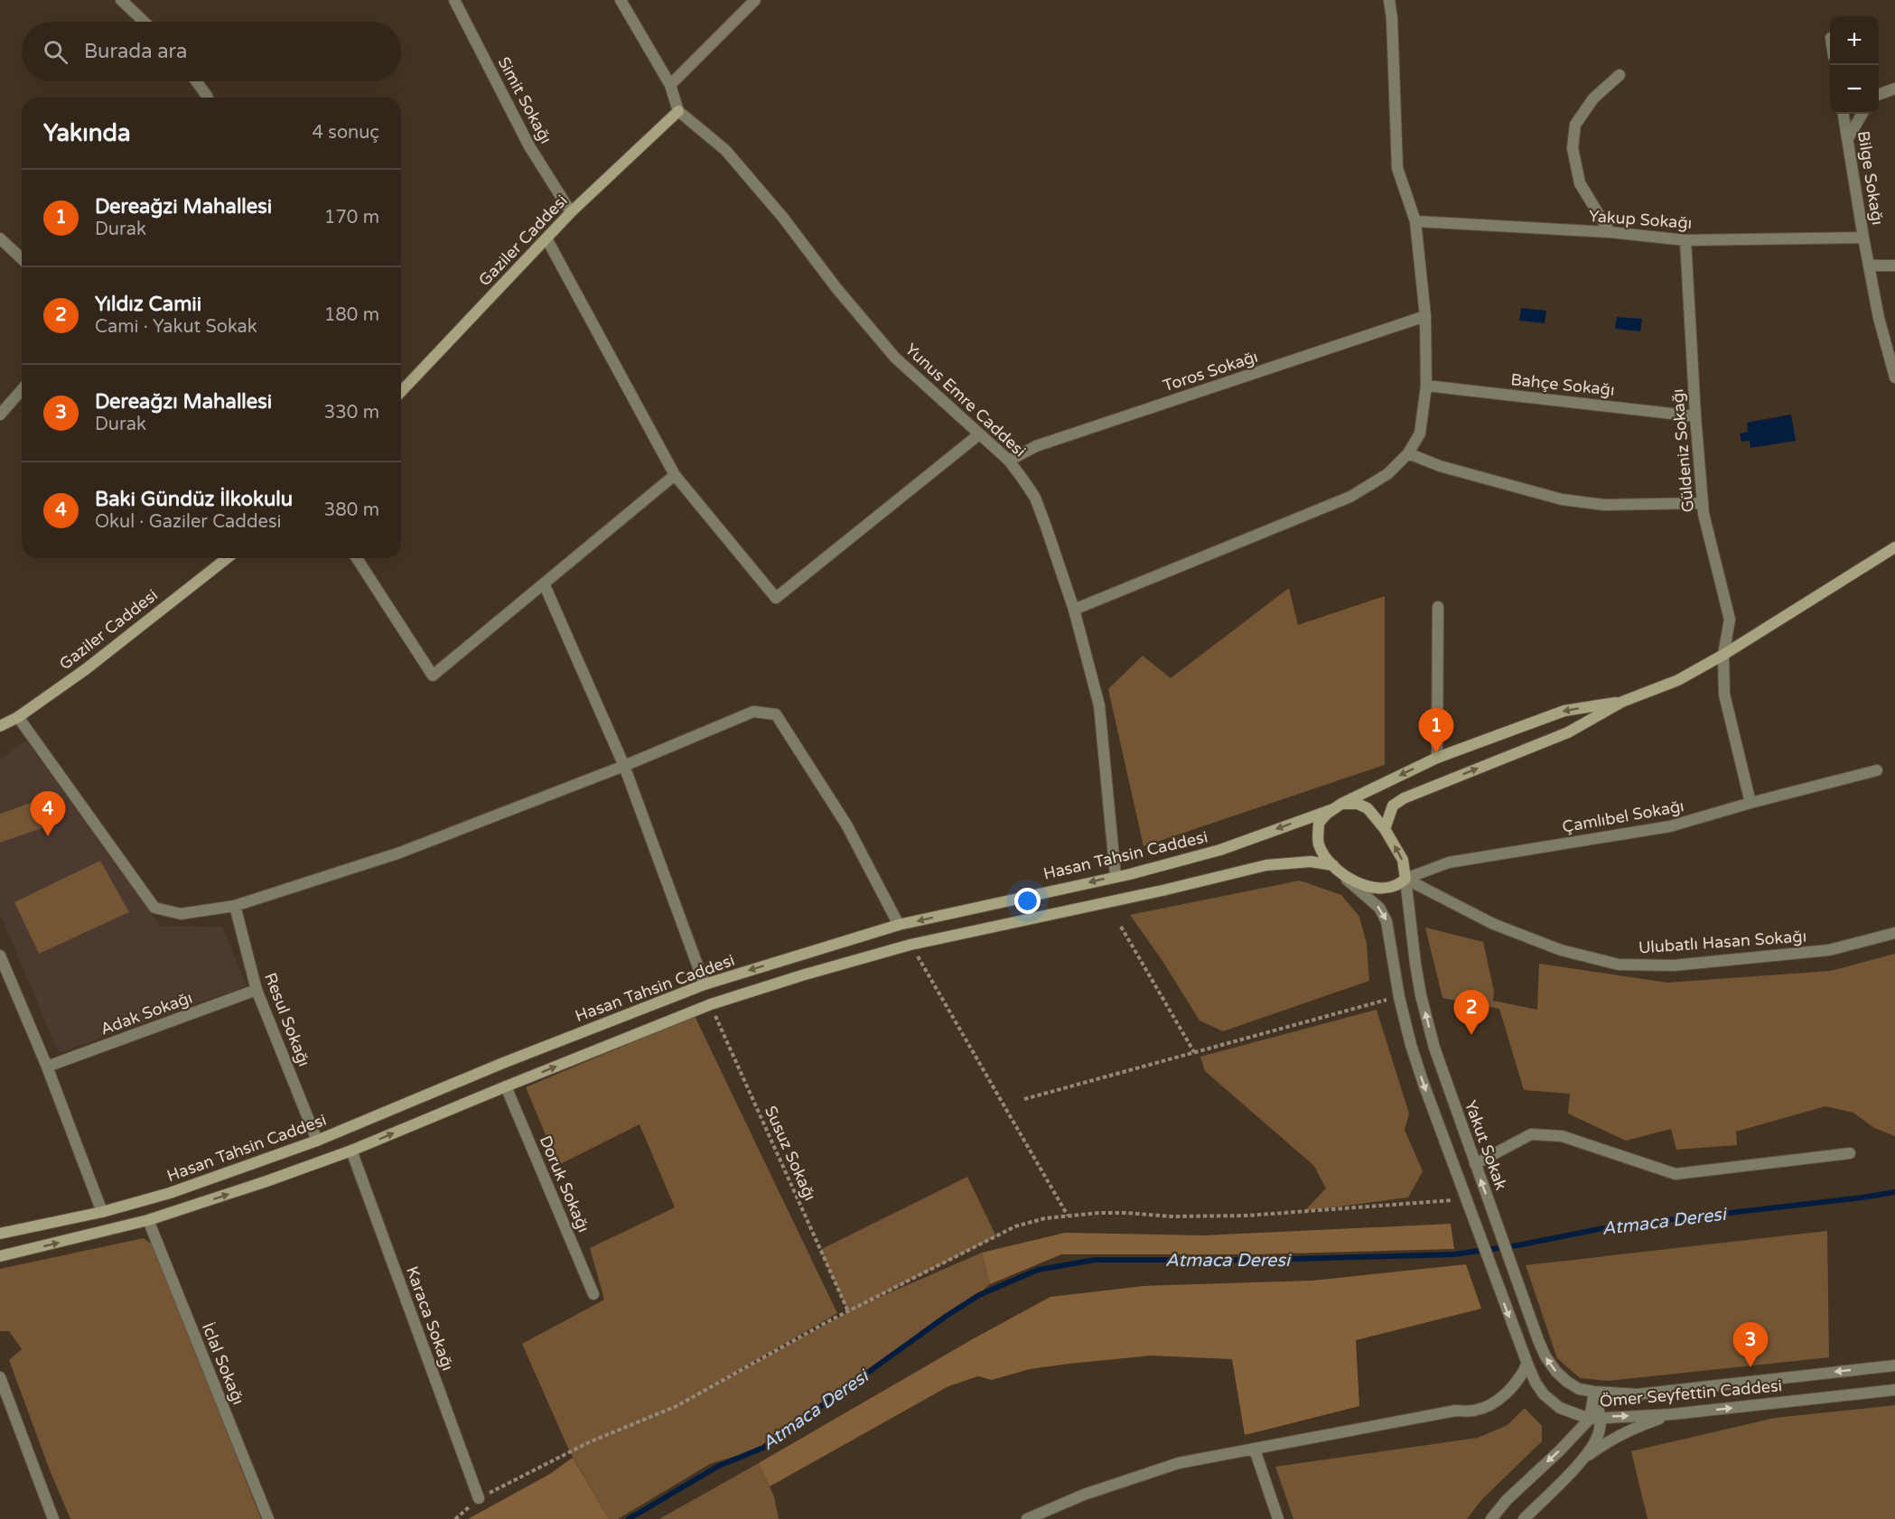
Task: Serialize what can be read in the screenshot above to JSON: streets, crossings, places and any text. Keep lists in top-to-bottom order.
{
  "streets": {
    "main road": ["Gaziler Caddesi", "Hasan Tahsin Caddesi"],
    "street": [
      "Simit Sokağı",
      "Bilge Sokağı",
      "Yakup Sokağı",
      "Toros Sokağı",
      "Bahçe Sokağı",
      "Yunus Emre Caddesi",
      "Güldeniz Sokağı",
      "Çamlıbel Sokağı",
      "Ulubatlı Hasan Sokağı",
      "Adak Sokağı",
      "Resul Sokağı",
      "Yakut Sokak",
      "Doruk Sokağı",
      "Karaca Sokağı",
      "İclal Sokağı",
      "Ömer Seyfettin Caddesi"
    ],
    "path": ["Susuz Sokağı"]
  },
  "crossings": [
    ["Simit Sokağı", "Gaziler Caddesi"],
    ["Bilge Sokağı", "Yakup Sokağı"],
    ["Yakup Sokağı", "Güldeniz Sokağı"],
    ["Gaziler Caddesi", "Yunus Emre Caddesi"],
    ["Toros Sokağı", "Yunus Emre Caddesi"],
    ["Bahçe Sokağı", "Güldeniz Sokağı"],
    ["Yunus Emre Caddesi", "Hasan Tahsin Caddesi"],
    ["Güldeniz Sokağı", "Çamlıbel Sokağı"],
    ["Çamlıbel Sokağı", "Hasan Tahsin Caddesi"],
    ["Çamlıbel Sokağı", "Ulubatlı Hasan Sokağı"],
    ["Çamlıbel Sokağı", "Yakut Sokak"],
    ["Hasan Tahsin Caddesi", "Ulubatlı Hasan Sokağı"],
    ["Hasan Tahsin Caddesi", "Resul Sokağı"],
    ["Hasan Tahsin Caddesi", "Yakut Sokak"],
    ["Ulubatlı Hasan Sokağı", "Yakut Sokak"],
    ["Adak Sokağı", "Resul Sokağı"],
    ["Yakut Sokak", "Ömer Seyfettin Caddesi"]
  ],
  "water": ["Atmaca Deresi"],
  "page": {
    "map_buttons": ["+", "−"],
    "search": "Burada ara",
    "heading": ["Yakında", "4 sonuç"],
    "list": [
      {
        "mark": "1",
        "name": "Dereağzi Mahallesi",
        "note": "Durak",
        "value": "170 m"
      },
      {
        "mark": "2",
        "name": "Yıldız Camii",
        "note": "Cami · Yakut Sokak",
        "value": "180 m"
      },
      {
        "mark": "3",
        "name": "Dereağzı Mahallesi",
        "note": "Durak",
        "value": "330 m"
      },
      {
        "mark": "4",
        "name": "Baki Gündüz İlkokulu",
        "note": "Okul · Gaziler Caddesi",
        "value": "380 m"
      }
    ],
    "pins": [
      "1",
      "4",
      "2",
      "3"
    ]
  }
}
